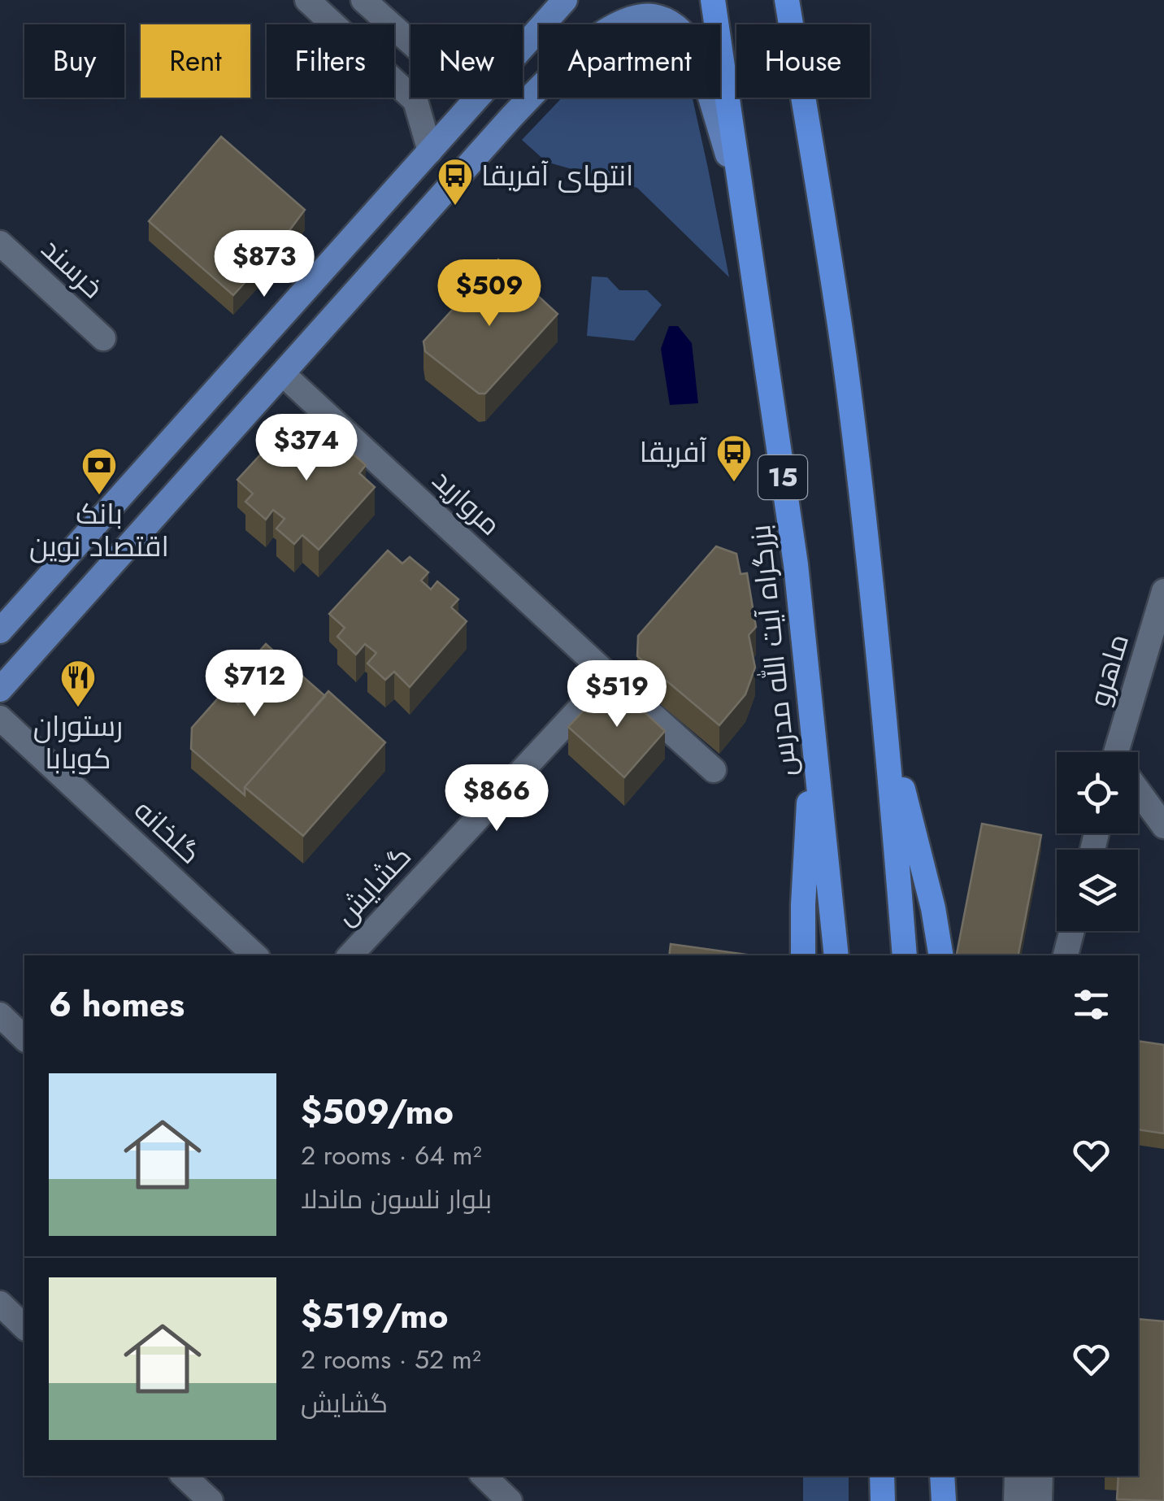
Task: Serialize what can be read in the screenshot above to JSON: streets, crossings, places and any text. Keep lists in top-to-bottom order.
{
  "streets": {
    "highway": ["15", "بزرگراه آیت الله مدرس"],
    "street": [
      "خرسند",
      "مروارید",
      "ماهرو",
      "گلخانه",
      "گشایش"
    ]
  },
  "crossings": [
    ["مروارید", "گشایش"]
  ],
  "places": {
    "bus stop": ["انتهای آفریقا", "آفریقا"],
    "bank": ["بانک اقتصاد نوین"],
    "restaurant": ["رستوران کوبابا"]
  },
  "page": {
    "chip": [
      "Buy",
      "Rent",
      "Filters",
      "New",
      "Apartment",
      "House"
    ],
    "price": [
      "$873",
      "$509",
      "$374",
      "$712",
      "$519",
      "$866"
    ],
    "heading": "6 homes",
    "list": [
      {
        "name": "$509/mo",
        "note": "2 rooms · 64 m² · بلوار نلسون ماندلا"
      },
      {
        "name": "$519/mo",
        "note": "2 rooms · 52 m² · گشایش"
      }
    ]
  }
}
